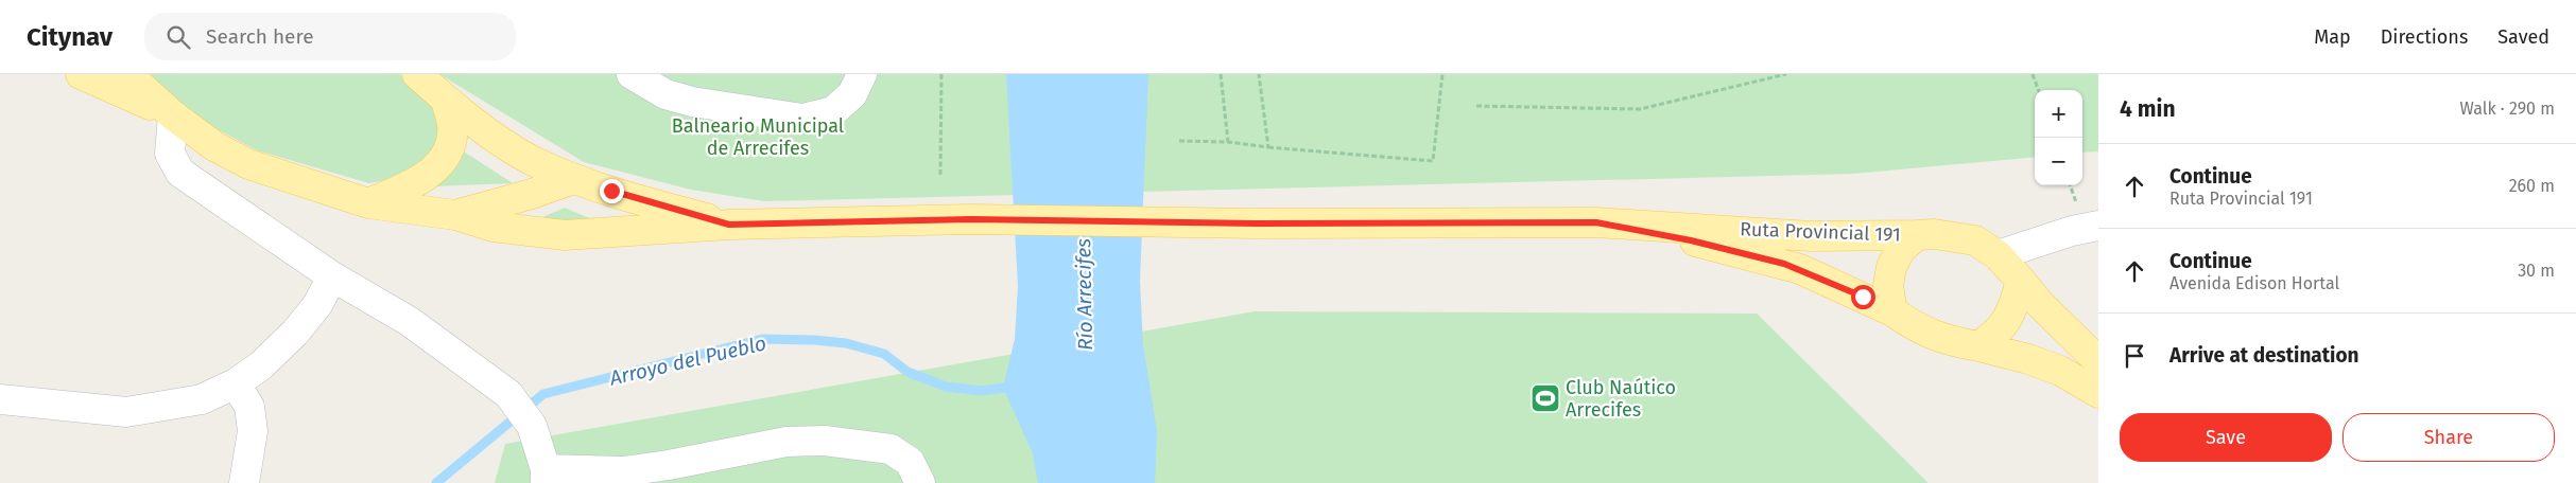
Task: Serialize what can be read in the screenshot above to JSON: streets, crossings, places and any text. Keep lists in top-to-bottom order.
{
  "streets": {
    "main road": ["Ruta Provincial 191"]
  },
  "water": ["Río Arrecifes", "Arroyo del Pueblo"],
  "parks": ["Balneario Municipal de Arrecifes"],
  "places": {
    "sports": ["Club Naútico Arrecifes"]
  },
  "page": {
    "header": "Citynav",
    "search": "Search here",
    "nav": ["Map", "Directions", "Saved"],
    "heading": ["4 min", "Walk · 290 m"],
    "map_buttons": ["+", "−"],
    "list": [
      ["Continue", "Ruta Provincial 191", "260 m"],
      ["Continue", "Avenida Edison Hortal", "30 m"],
      "Arrive at destination"
    ],
    "buttons": ["Save", "Share"]
  }
}
